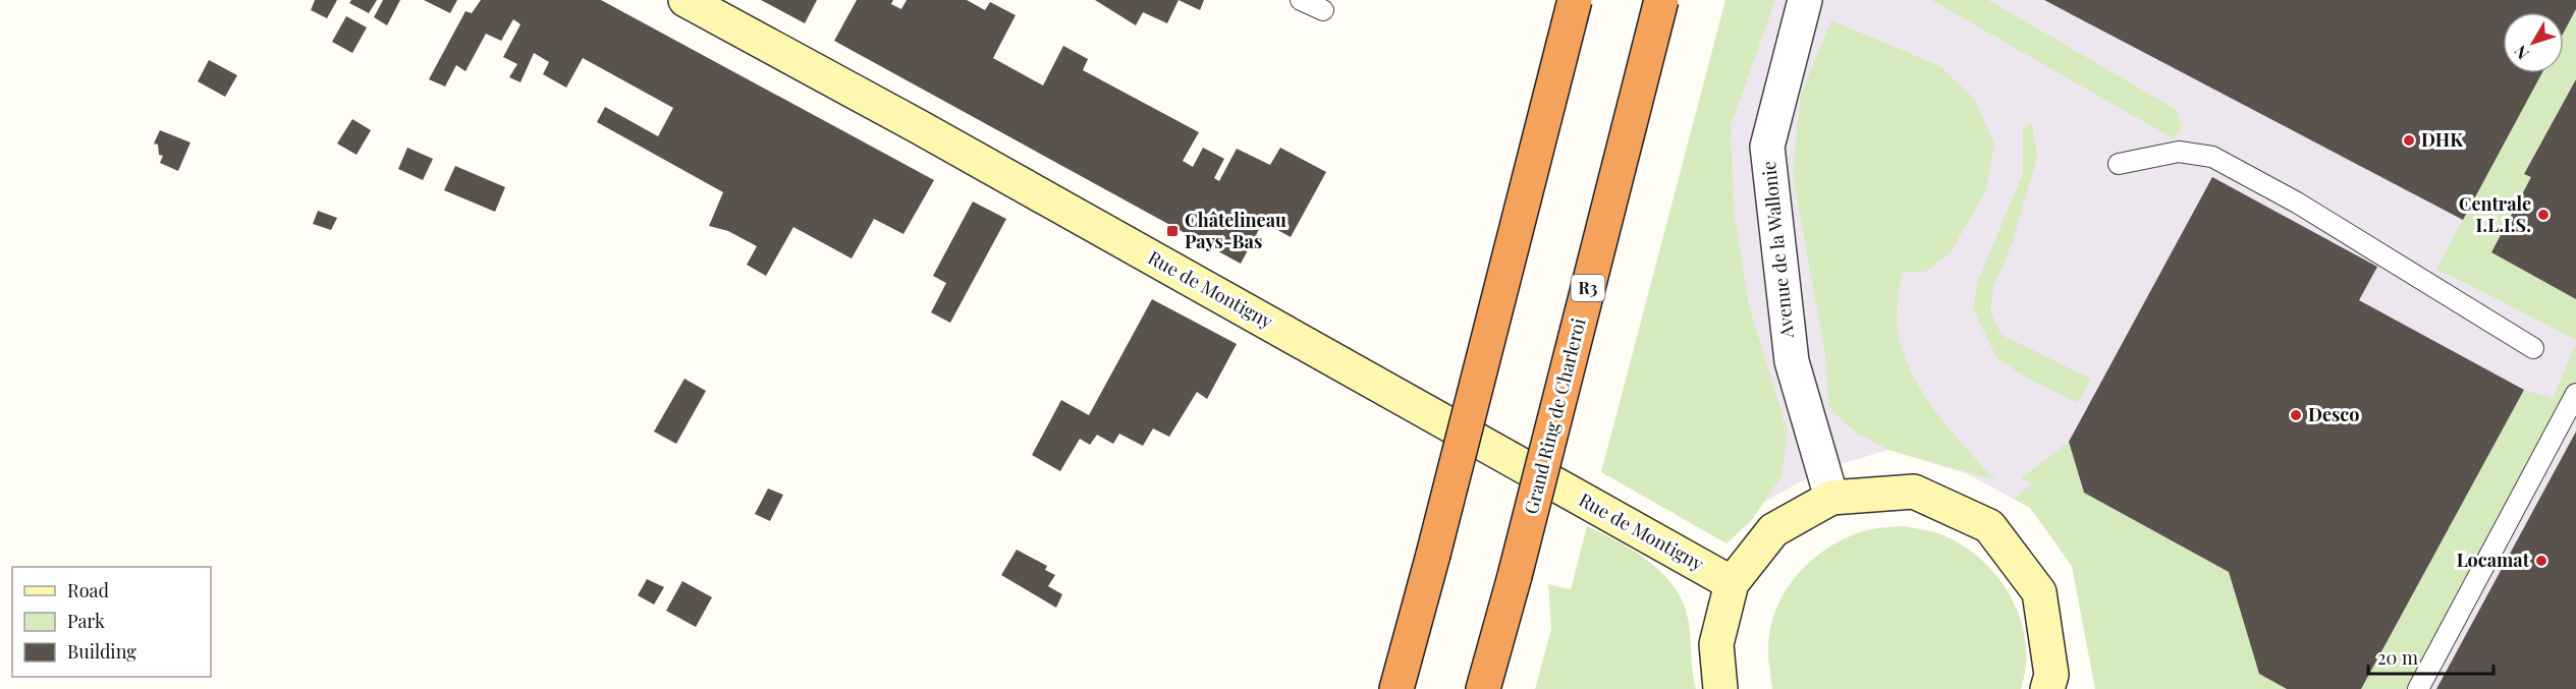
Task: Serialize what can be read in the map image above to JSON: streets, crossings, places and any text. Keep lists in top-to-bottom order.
{
  "streets": {
    "highway": ["R3", "Grand Ring de Charleroi"],
    "main road": ["Rue de Montigny"],
    "street": ["Avenue de la Wallonie"]
  },
  "places": {
    "other": [
      "DHK",
      "Centrale I.L.I.S.",
      "Desco",
      "Locamat"
    ],
    "transit": ["Châtelineau Pays-Bas"]
  },
  "legend": ["Road", "Park", "Building"],
  "scale_bar": "20 m",
  "north": "bottom left"
}
